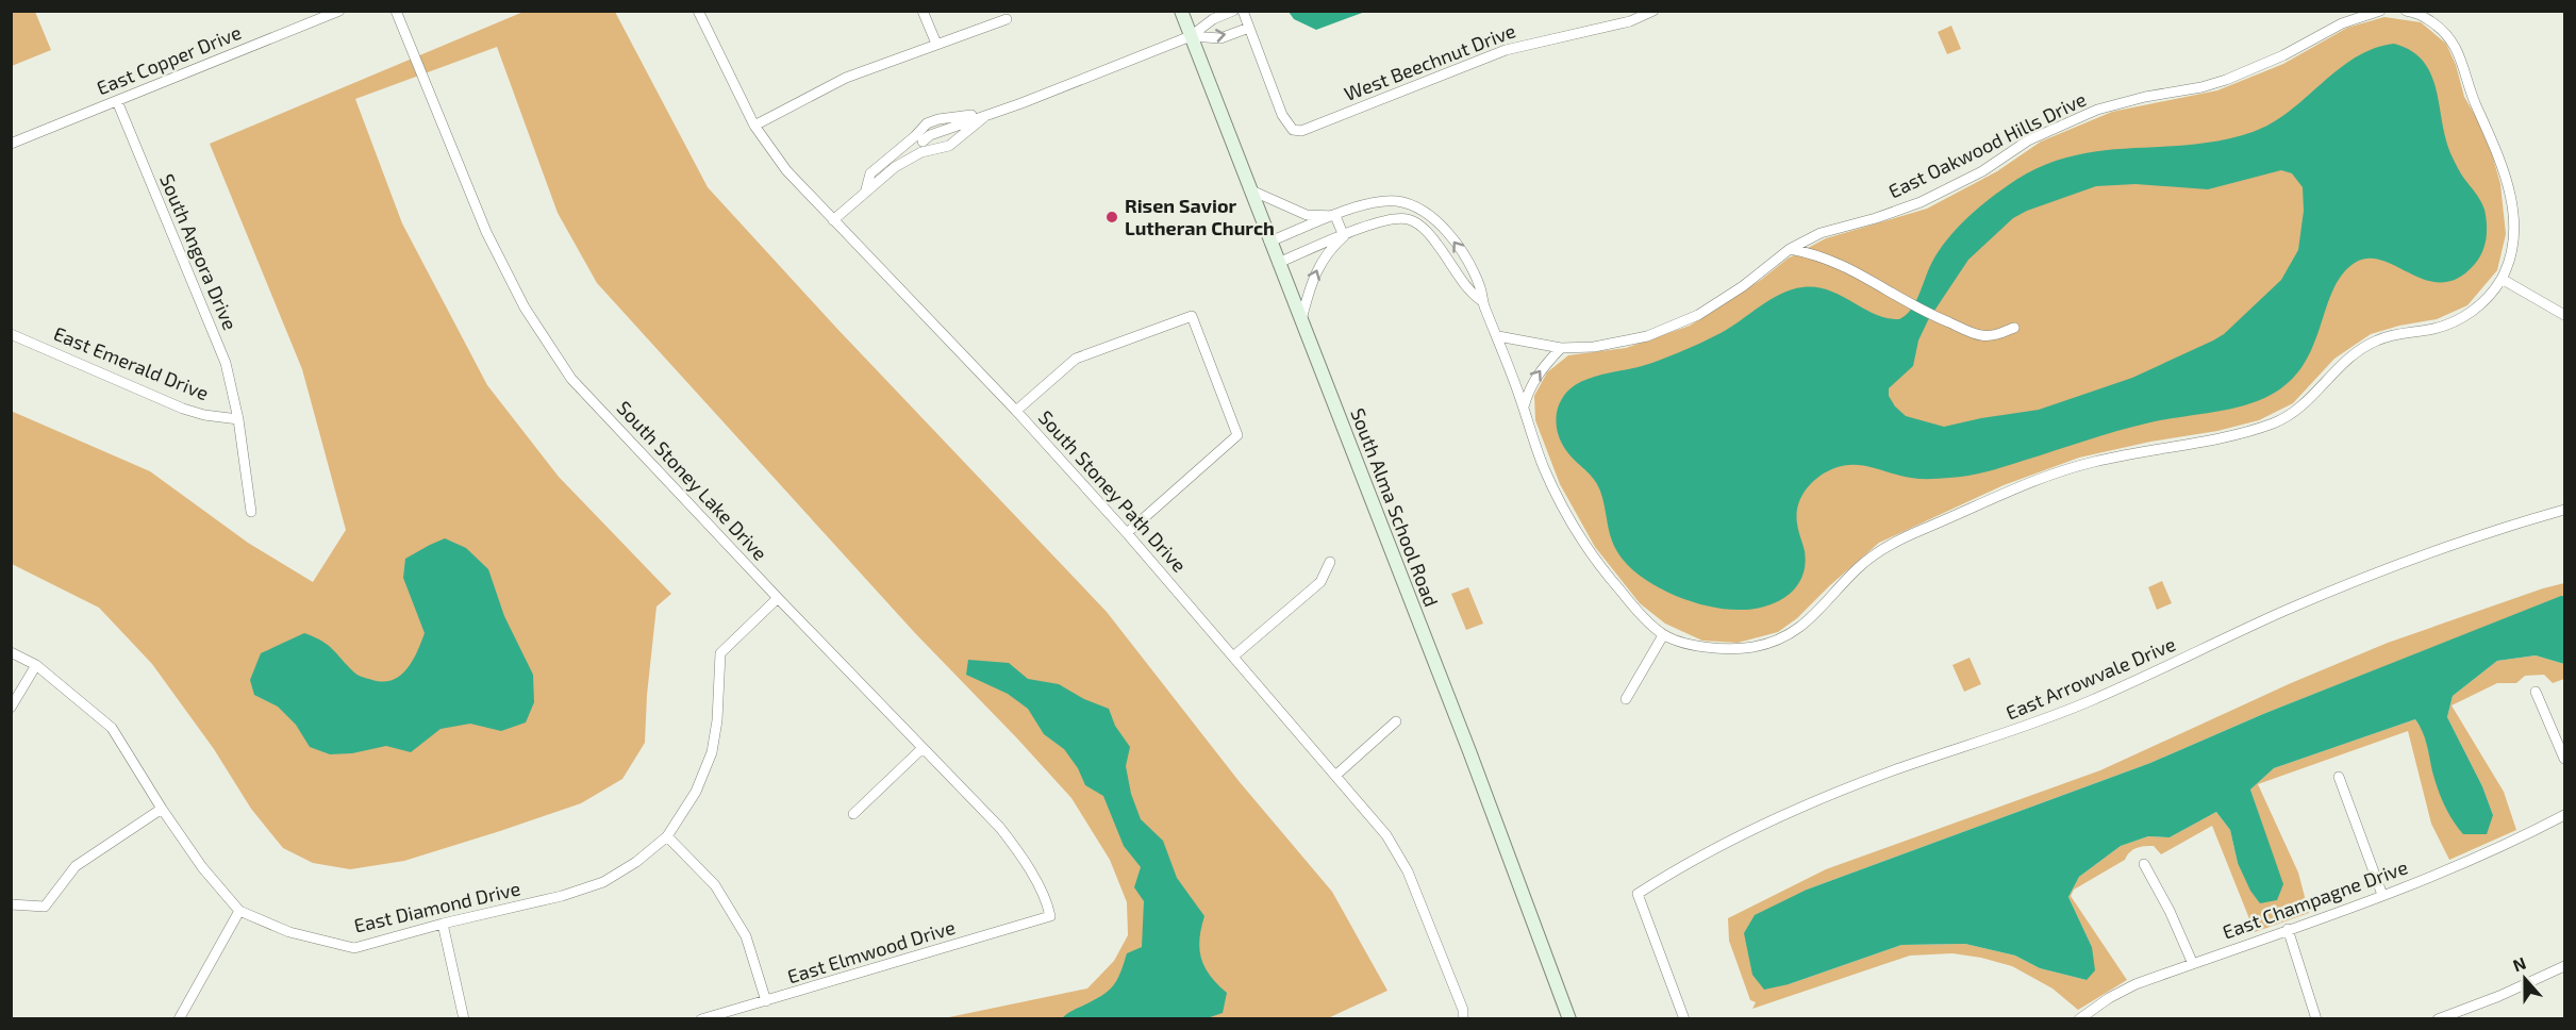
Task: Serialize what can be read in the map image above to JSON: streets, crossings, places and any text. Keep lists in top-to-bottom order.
{
  "streets": {
    "main road": ["South Alma School Road"],
    "street": [
      "East Copper Drive",
      "West Beechnut Drive",
      "East Oakwood Hills Drive",
      "South Angora Drive",
      "East Emerald Drive",
      "South Stoney Lake Drive",
      "South Stoney Path Drive",
      "East Arrowvale Drive",
      "East Champagne Drive",
      "East Diamond Drive",
      "East Elmwood Drive"
    ]
  },
  "crossings": [
    ["East Copper Drive", "South Angora Drive"],
    ["South Angora Drive", "East Emerald Drive"],
    ["South Stoney Lake Drive", "East Diamond Drive"],
    ["South Stoney Lake Drive", "East Elmwood Drive"]
  ],
  "places": ["Risen Savior Lutheran Church"],
  "north": "top"
}
